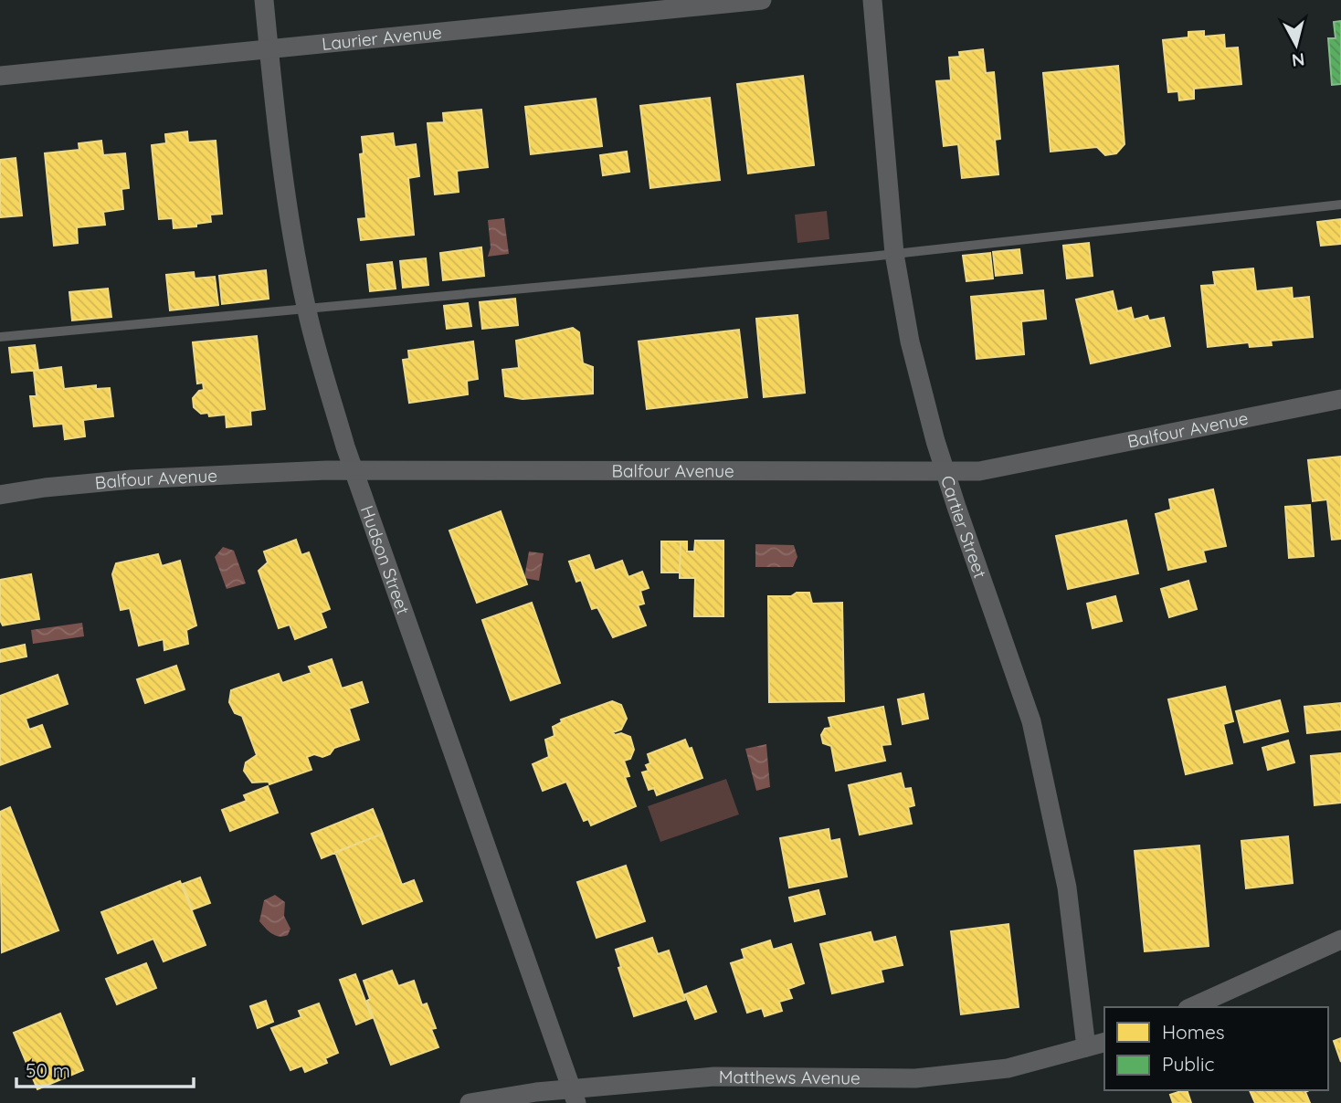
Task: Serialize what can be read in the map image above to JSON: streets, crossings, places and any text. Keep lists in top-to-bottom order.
{
  "streets": {
    "street": [
      "Laurier Avenue",
      "Balfour Avenue",
      "Cartier Street",
      "Hudson Street",
      "Matthews Avenue"
    ]
  },
  "crossings": [
    ["Laurier Avenue", "Hudson Street"],
    ["Balfour Avenue", "Cartier Street"],
    ["Balfour Avenue", "Hudson Street"],
    ["Cartier Street", "Matthews Avenue"],
    ["Hudson Street", "Matthews Avenue"]
  ],
  "legend": ["Homes", "Public"],
  "scale_bar": "50 m",
  "north": "bottom"
}
